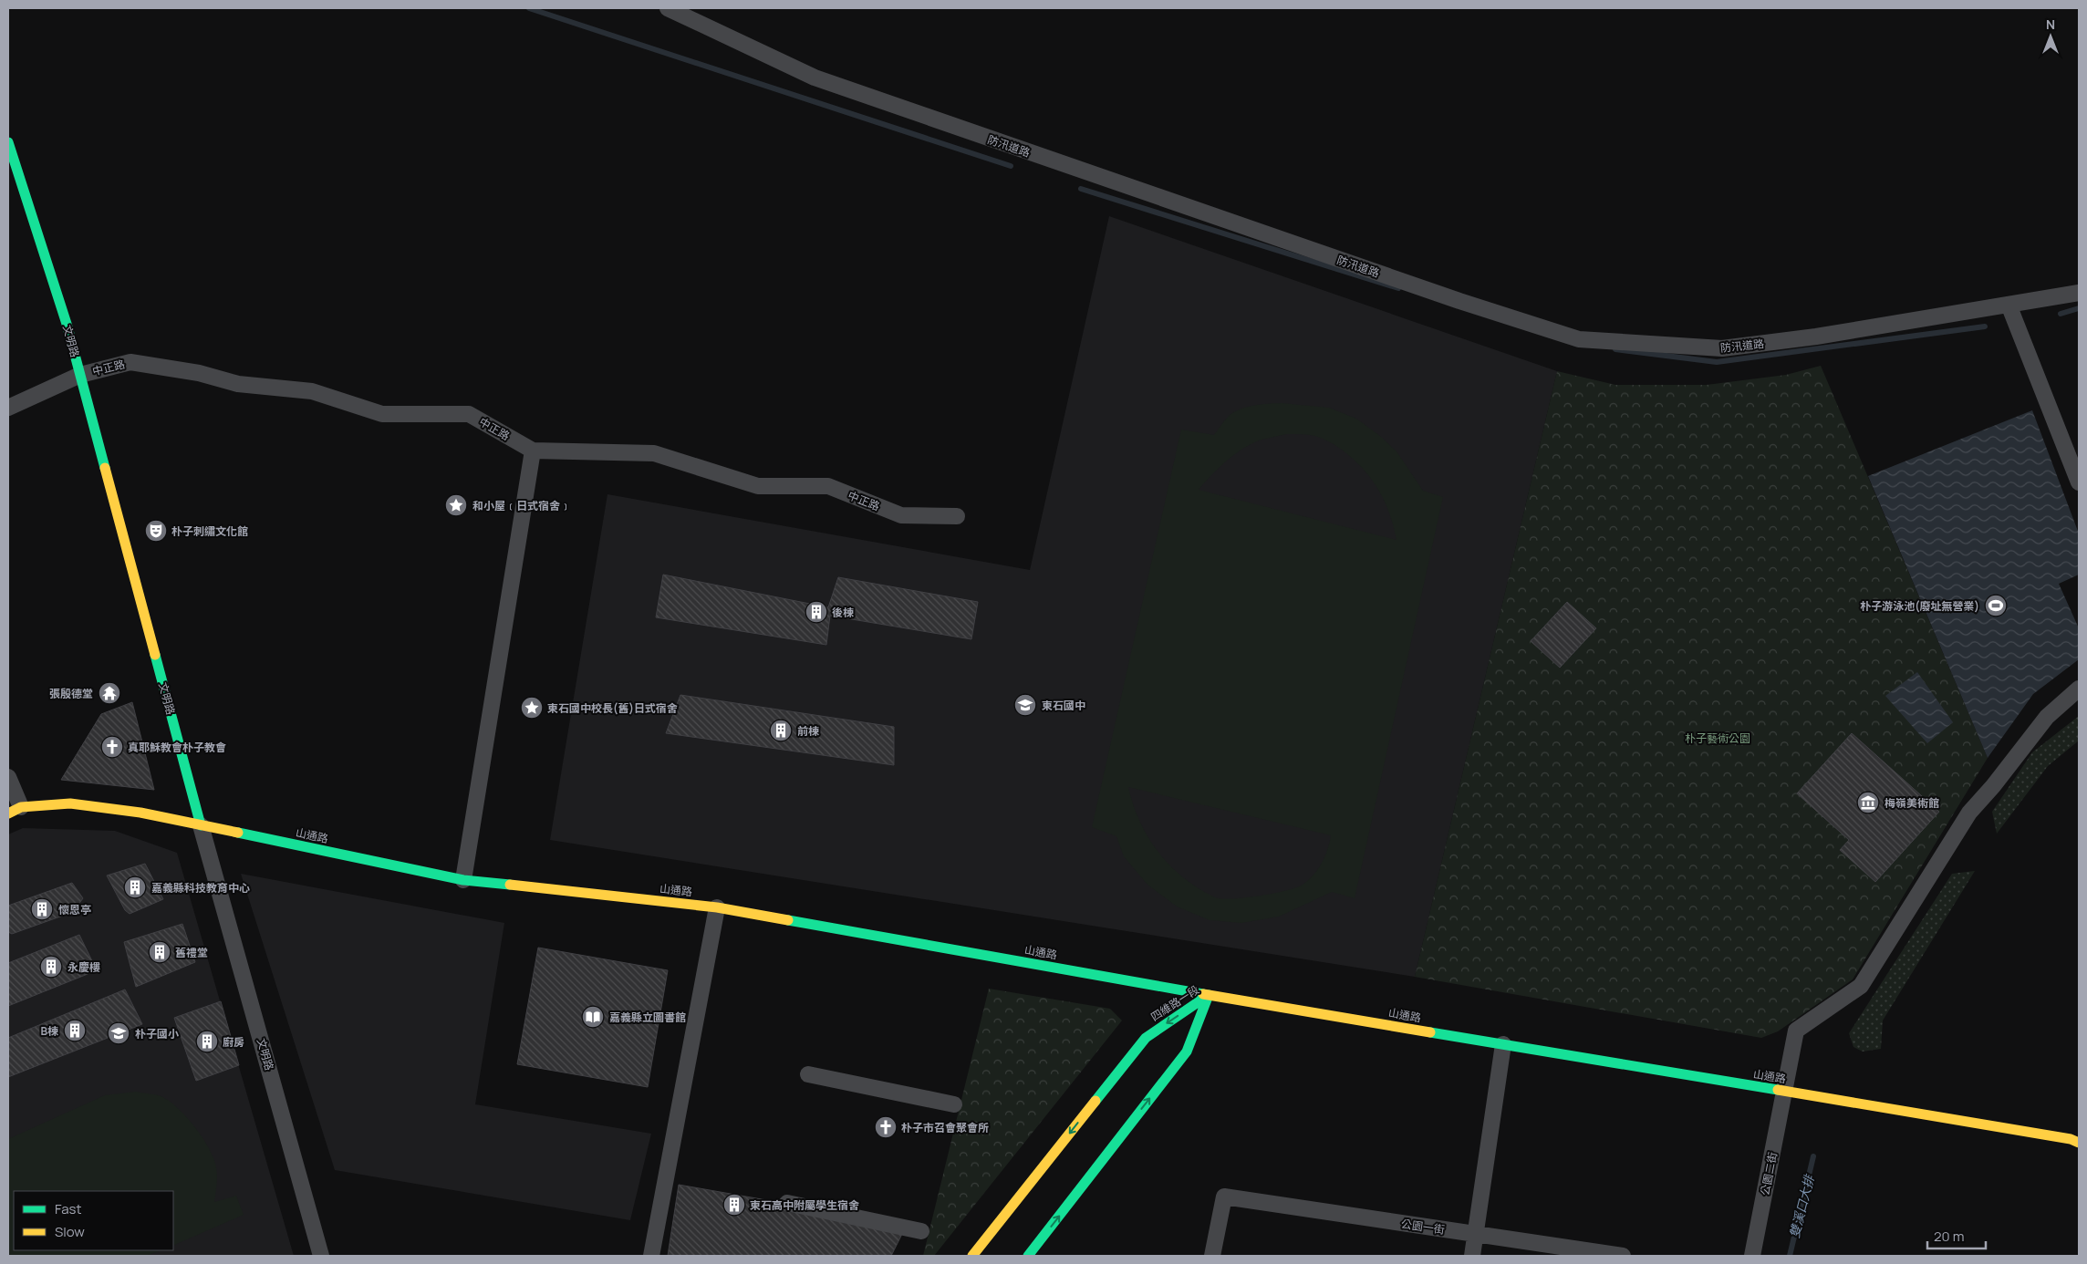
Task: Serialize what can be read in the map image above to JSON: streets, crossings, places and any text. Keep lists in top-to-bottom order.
{
  "streets": {
    "main road": ["文明路", "山通路", "四維路一段"],
    "street": [
      "防汛道路",
      "中正路",
      "公園二街",
      "公園一街"
    ]
  },
  "crossings": [
    ["文明路", "中正路"],
    ["文明路", "山通路"],
    ["山通路", "四維路一段"],
    ["山通路", "公園二街"]
  ],
  "water": ["雙溪口大排"],
  "parks": ["朴子藝術公園"],
  "places": {
    "place": ["和小屋﹝日式宿舍﹞", "東石國中校長(舊)日式宿舍"],
    "theatre": ["朴子刺繡文化館"],
    "sports": ["朴子游泳池(廢址無營業)"],
    "building": [
      "後棟",
      "前棟",
      "嘉義縣科技教育中心",
      "懷恩亭",
      "舊禮堂",
      "永慶樓",
      "B棟",
      "廚房",
      "東石高中附屬學生宿舍"
    ],
    "temple": ["張殷德堂"],
    "school or university": ["東石國中", "朴子國小"],
    "church": ["真耶穌教會朴子教會", "朴子市召會聚會所"],
    "museum": ["梅嶺美術館"],
    "library": ["嘉義縣立圖書館"]
  },
  "legend": ["Fast", "Slow"],
  "scale_bar": "20 m",
  "north": "top"
}
